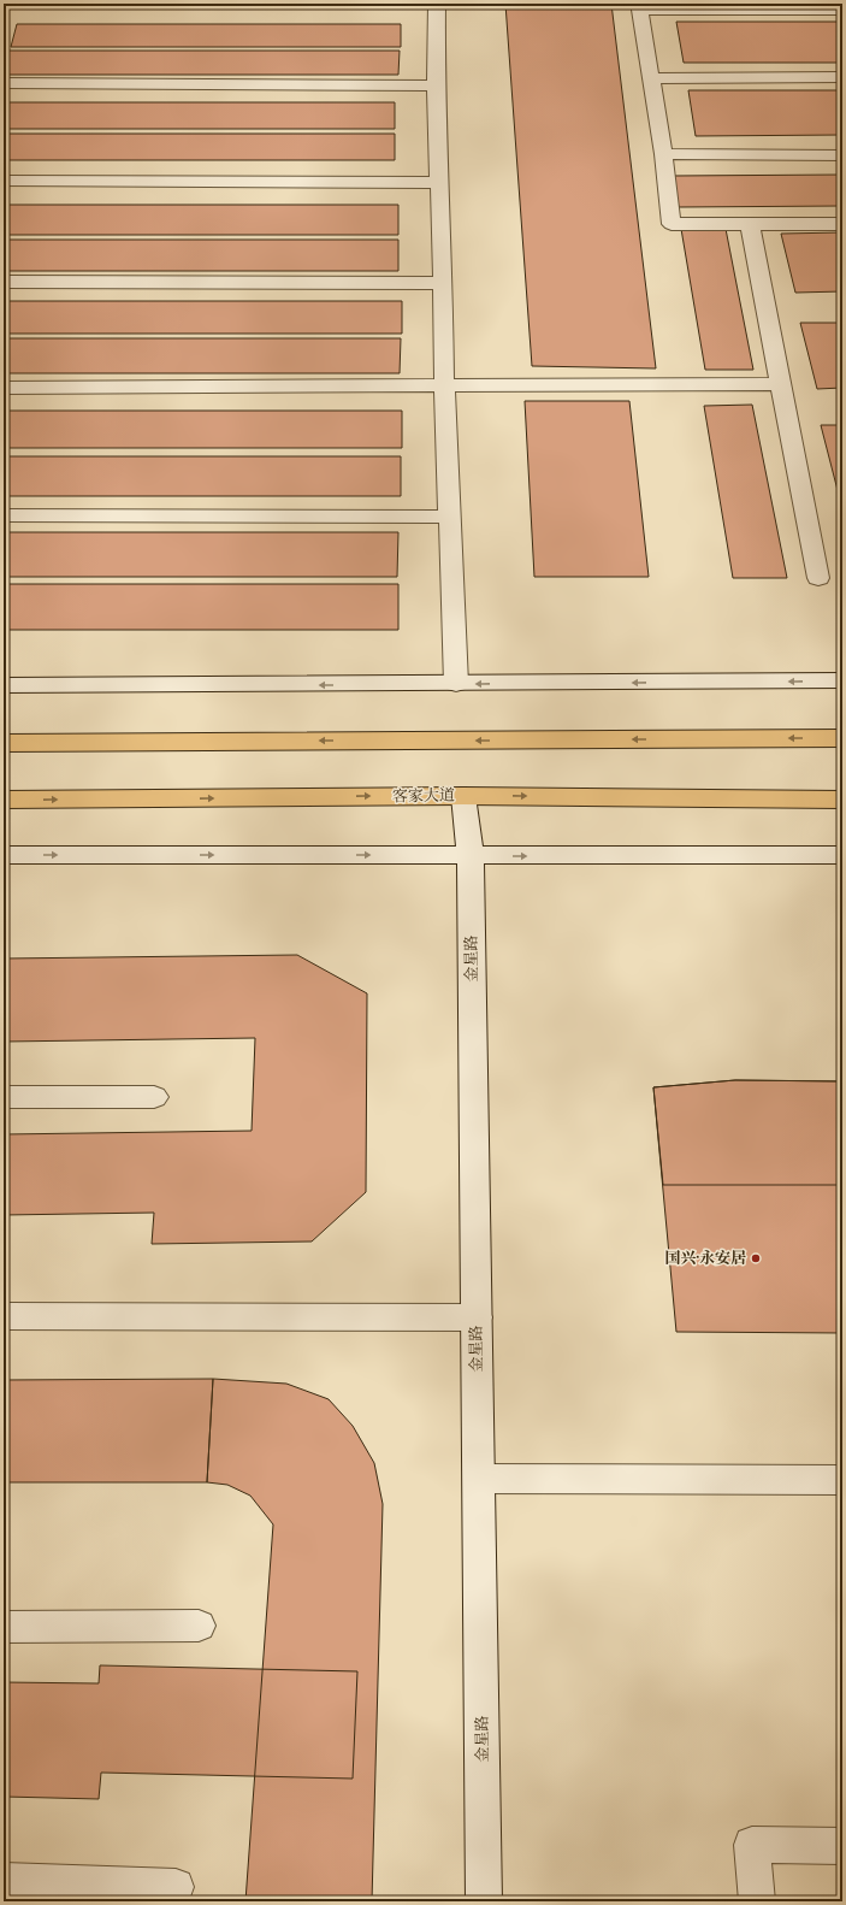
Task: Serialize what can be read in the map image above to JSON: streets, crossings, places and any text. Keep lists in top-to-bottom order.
{
  "streets": {
    "main road": ["客家大道"],
    "street": ["金星路"]
  },
  "crossings": [
    ["客家大道", "金星路"]
  ],
  "places": ["国兴·永安居"]
}
